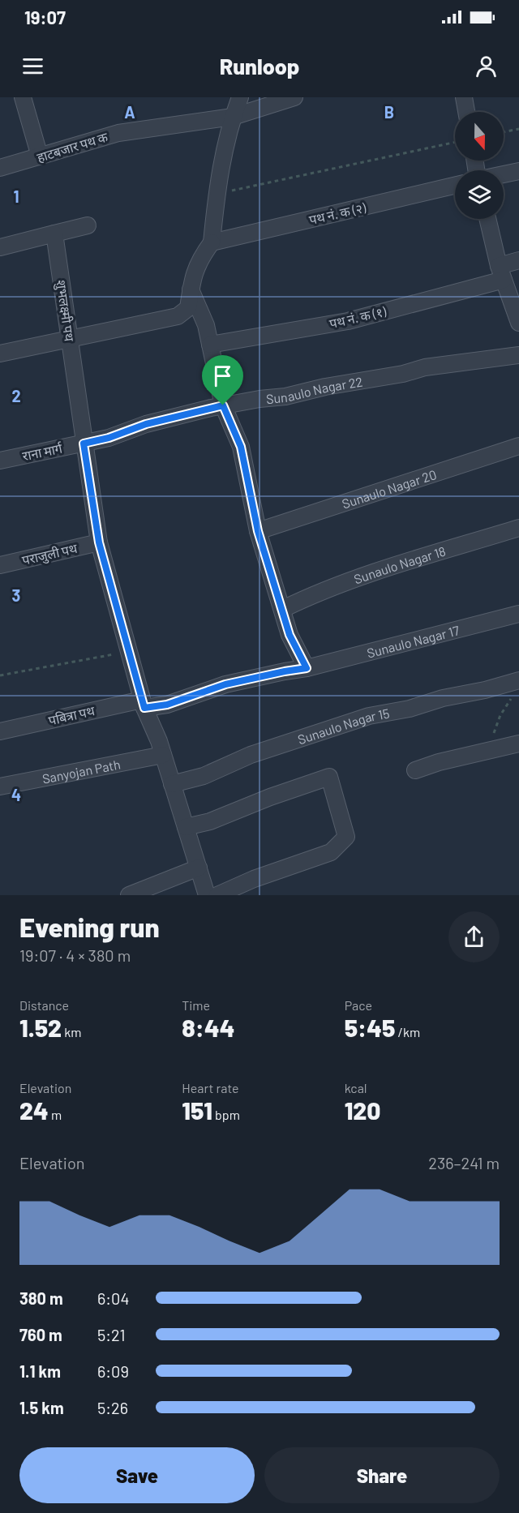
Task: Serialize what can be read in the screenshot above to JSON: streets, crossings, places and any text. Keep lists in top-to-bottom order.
{
  "streets": {
    "street": [
      "हाटबजार पथ क",
      "पथ नं. क (२)",
      "शुभलक्ष्मी पथ",
      "पथ नं. क (१)",
      "Sunaulo Nagar 22",
      "राना मार्ग",
      "Sunaulo Nagar 20",
      "पराजुली पथ",
      "Sunaulo Nagar 18",
      "Sunaulo Nagar 17",
      "पबित्रा पथ",
      "Sunaulo Nagar 15",
      "Sanyojan Path"
    ]
  },
  "crossings": [
    ["शुभलक्ष्मी पथ", "Sunaulo Nagar 22"],
    ["शुभलक्ष्मी पथ", "राना मार्ग"],
    ["शुभलक्ष्मी पथ", "पराजुली पथ"],
    ["शुभलक्ष्मी पथ", "Sunaulo Nagar 17"],
    ["शुभलक्ष्मी पथ", "पबित्रा पथ"],
    ["शुभलक्ष्मी पथ", "Sunaulo Nagar 15"],
    ["शुभलक्ष्मी पथ", "Sanyojan Path"],
    ["Sunaulo Nagar 22", "राना मार्ग"],
    ["Sunaulo Nagar 17", "पबित्रा पथ"]
  ],
  "north": "bottom",
  "page": {
    "status": "19:07",
    "header": "Runloop",
    "heading": ["Evening run", "19:07 · 4 × 380 m"],
    "stats": [
      ["Distance", "1.52 km"],
      ["Time", "8:44"],
      ["Pace", "5:45 /km"],
      ["Elevation", "24 m"],
      ["Heart rate", "151 bpm"],
      ["kcal", "120"]
    ],
    "chart": ["Elevation", "236–241 m"],
    "list": [
      {
        "name": "380 m",
        "note": "6:04"
      },
      {
        "name": "760 m",
        "note": "5:21"
      },
      {
        "name": "1.1 km",
        "note": "6:09"
      },
      {
        "name": "1.5 km",
        "note": "5:26"
      }
    ],
    "buttons": ["Save", "Share"]
  },
  "grid": {
    "columns": ["A", "B"],
    "rows": [
      "1",
      "2",
      "3",
      "4"
    ]
  }
}
